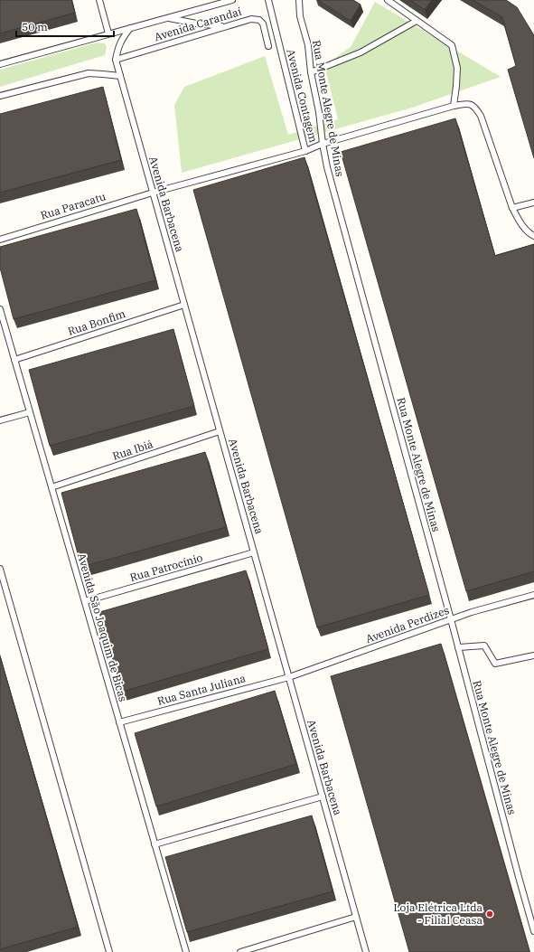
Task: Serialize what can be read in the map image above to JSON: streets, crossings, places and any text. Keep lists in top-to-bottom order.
{
  "streets": {
    "lane": [
      "Avenida Carandaí",
      "Avenida Contagem",
      "Rua Monte Alegre de Minas",
      "Avenida Barbacena",
      "Rua Paracatu",
      "Rua Bonfim",
      "Rua Ibiá",
      "Rua Patrocínio",
      "Avenida Perdizes",
      "Avenida São Joaquim de Bicas",
      "Rua Santa Juliana"
    ]
  },
  "crossings": [
    ["Avenida Carandaí", "Avenida Barbacena"],
    ["Avenida Contagem", "Rua Monte Alegre de Minas"],
    ["Avenida Contagem", "Rua Paracatu"],
    ["Rua Monte Alegre de Minas", "Avenida Perdizes"],
    ["Avenida Barbacena", "Rua Paracatu"],
    ["Avenida Barbacena", "Rua Bonfim"],
    ["Avenida Barbacena", "Rua Ibiá"],
    ["Avenida Barbacena", "Rua Patrocínio"],
    ["Avenida Barbacena", "Avenida Perdizes"],
    ["Avenida Barbacena", "Rua Santa Juliana"],
    ["Rua Bonfim", "Avenida São Joaquim de Bicas"],
    ["Rua Ibiá", "Avenida São Joaquim de Bicas"],
    ["Rua Patrocínio", "Avenida São Joaquim de Bicas"],
    ["Avenida Perdizes", "Rua Santa Juliana"],
    ["Avenida São Joaquim de Bicas", "Rua Santa Juliana"]
  ],
  "places": ["Loja Elétrica Ltda - Filial Ceasa"],
  "scale_bar": "50 m"
}
